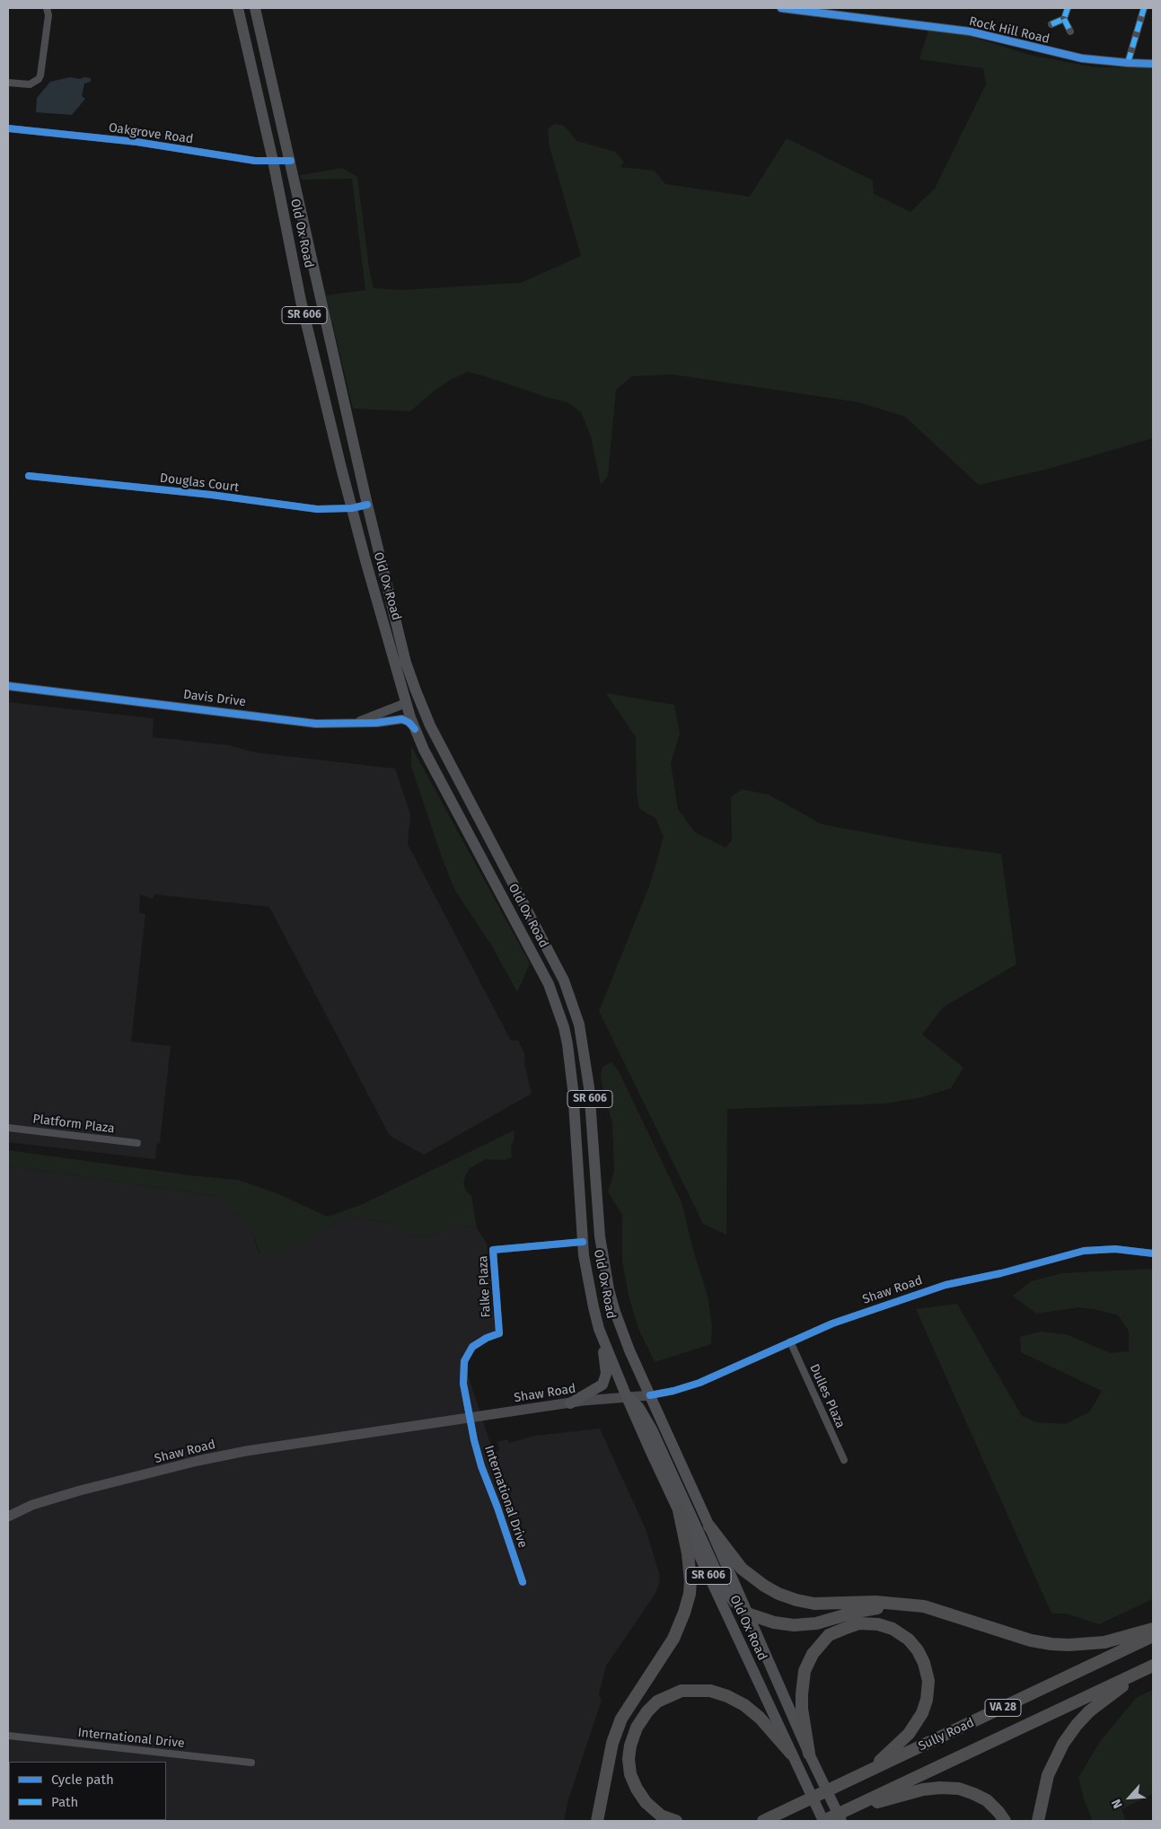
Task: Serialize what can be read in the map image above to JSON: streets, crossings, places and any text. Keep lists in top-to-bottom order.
{
  "streets": {
    "highway": ["VA 28", "Sully Road"],
    "main road": ["Old Ox Road", "SR 606", "Shaw Road"],
    "street": [
      "Rock Hill Road",
      "Oakgrove Road",
      "Douglas Court",
      "Davis Drive",
      "Platform Plaza",
      "Falke Plaza",
      "Dulles Plaza",
      "International Drive"
    ]
  },
  "crossings": [
    ["Oakgrove Road", "Old Ox Road"],
    ["Old Ox Road", "Douglas Court"],
    ["Old Ox Road", "Davis Drive"],
    ["Old Ox Road", "Falke Plaza"],
    ["Old Ox Road", "Shaw Road"],
    ["Old Ox Road", "Sully Road"],
    ["Falke Plaza", "Shaw Road"],
    ["Falke Plaza", "International Drive"],
    ["Shaw Road", "Dulles Plaza"],
    ["Shaw Road", "International Drive"]
  ],
  "legend": ["Cycle path", "Path"],
  "north": "bottom left"
}
